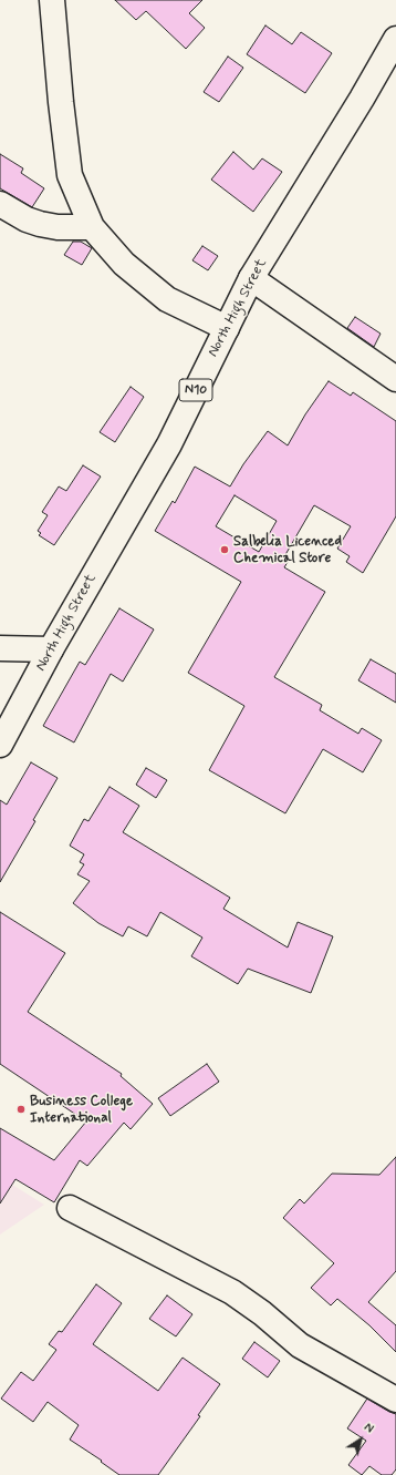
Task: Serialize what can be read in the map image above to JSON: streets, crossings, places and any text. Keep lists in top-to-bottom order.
{
  "streets": {
    "main road": ["North High Street", "N10"]
  },
  "places": ["Salbelia Licenced Chemical Store", "Business College International"],
  "north": "top right"
}
